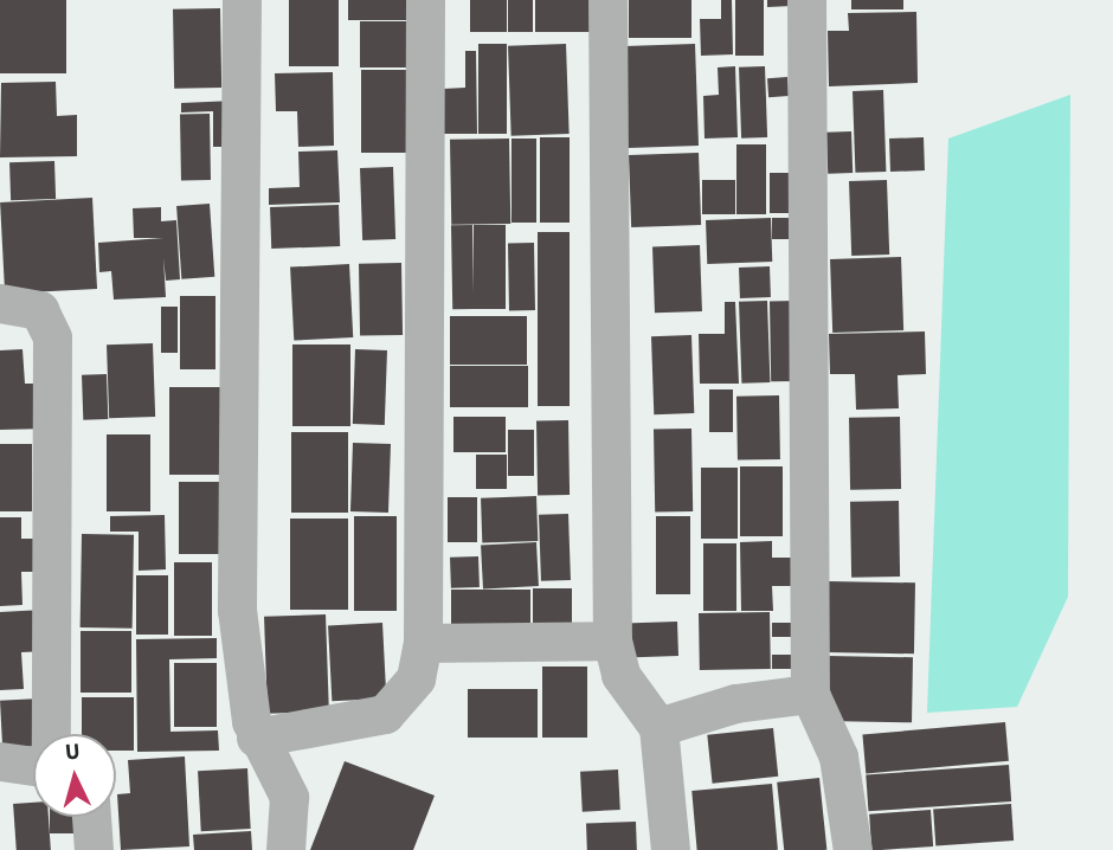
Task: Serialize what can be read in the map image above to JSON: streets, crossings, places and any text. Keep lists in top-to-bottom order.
{
  "north": "top"
}
